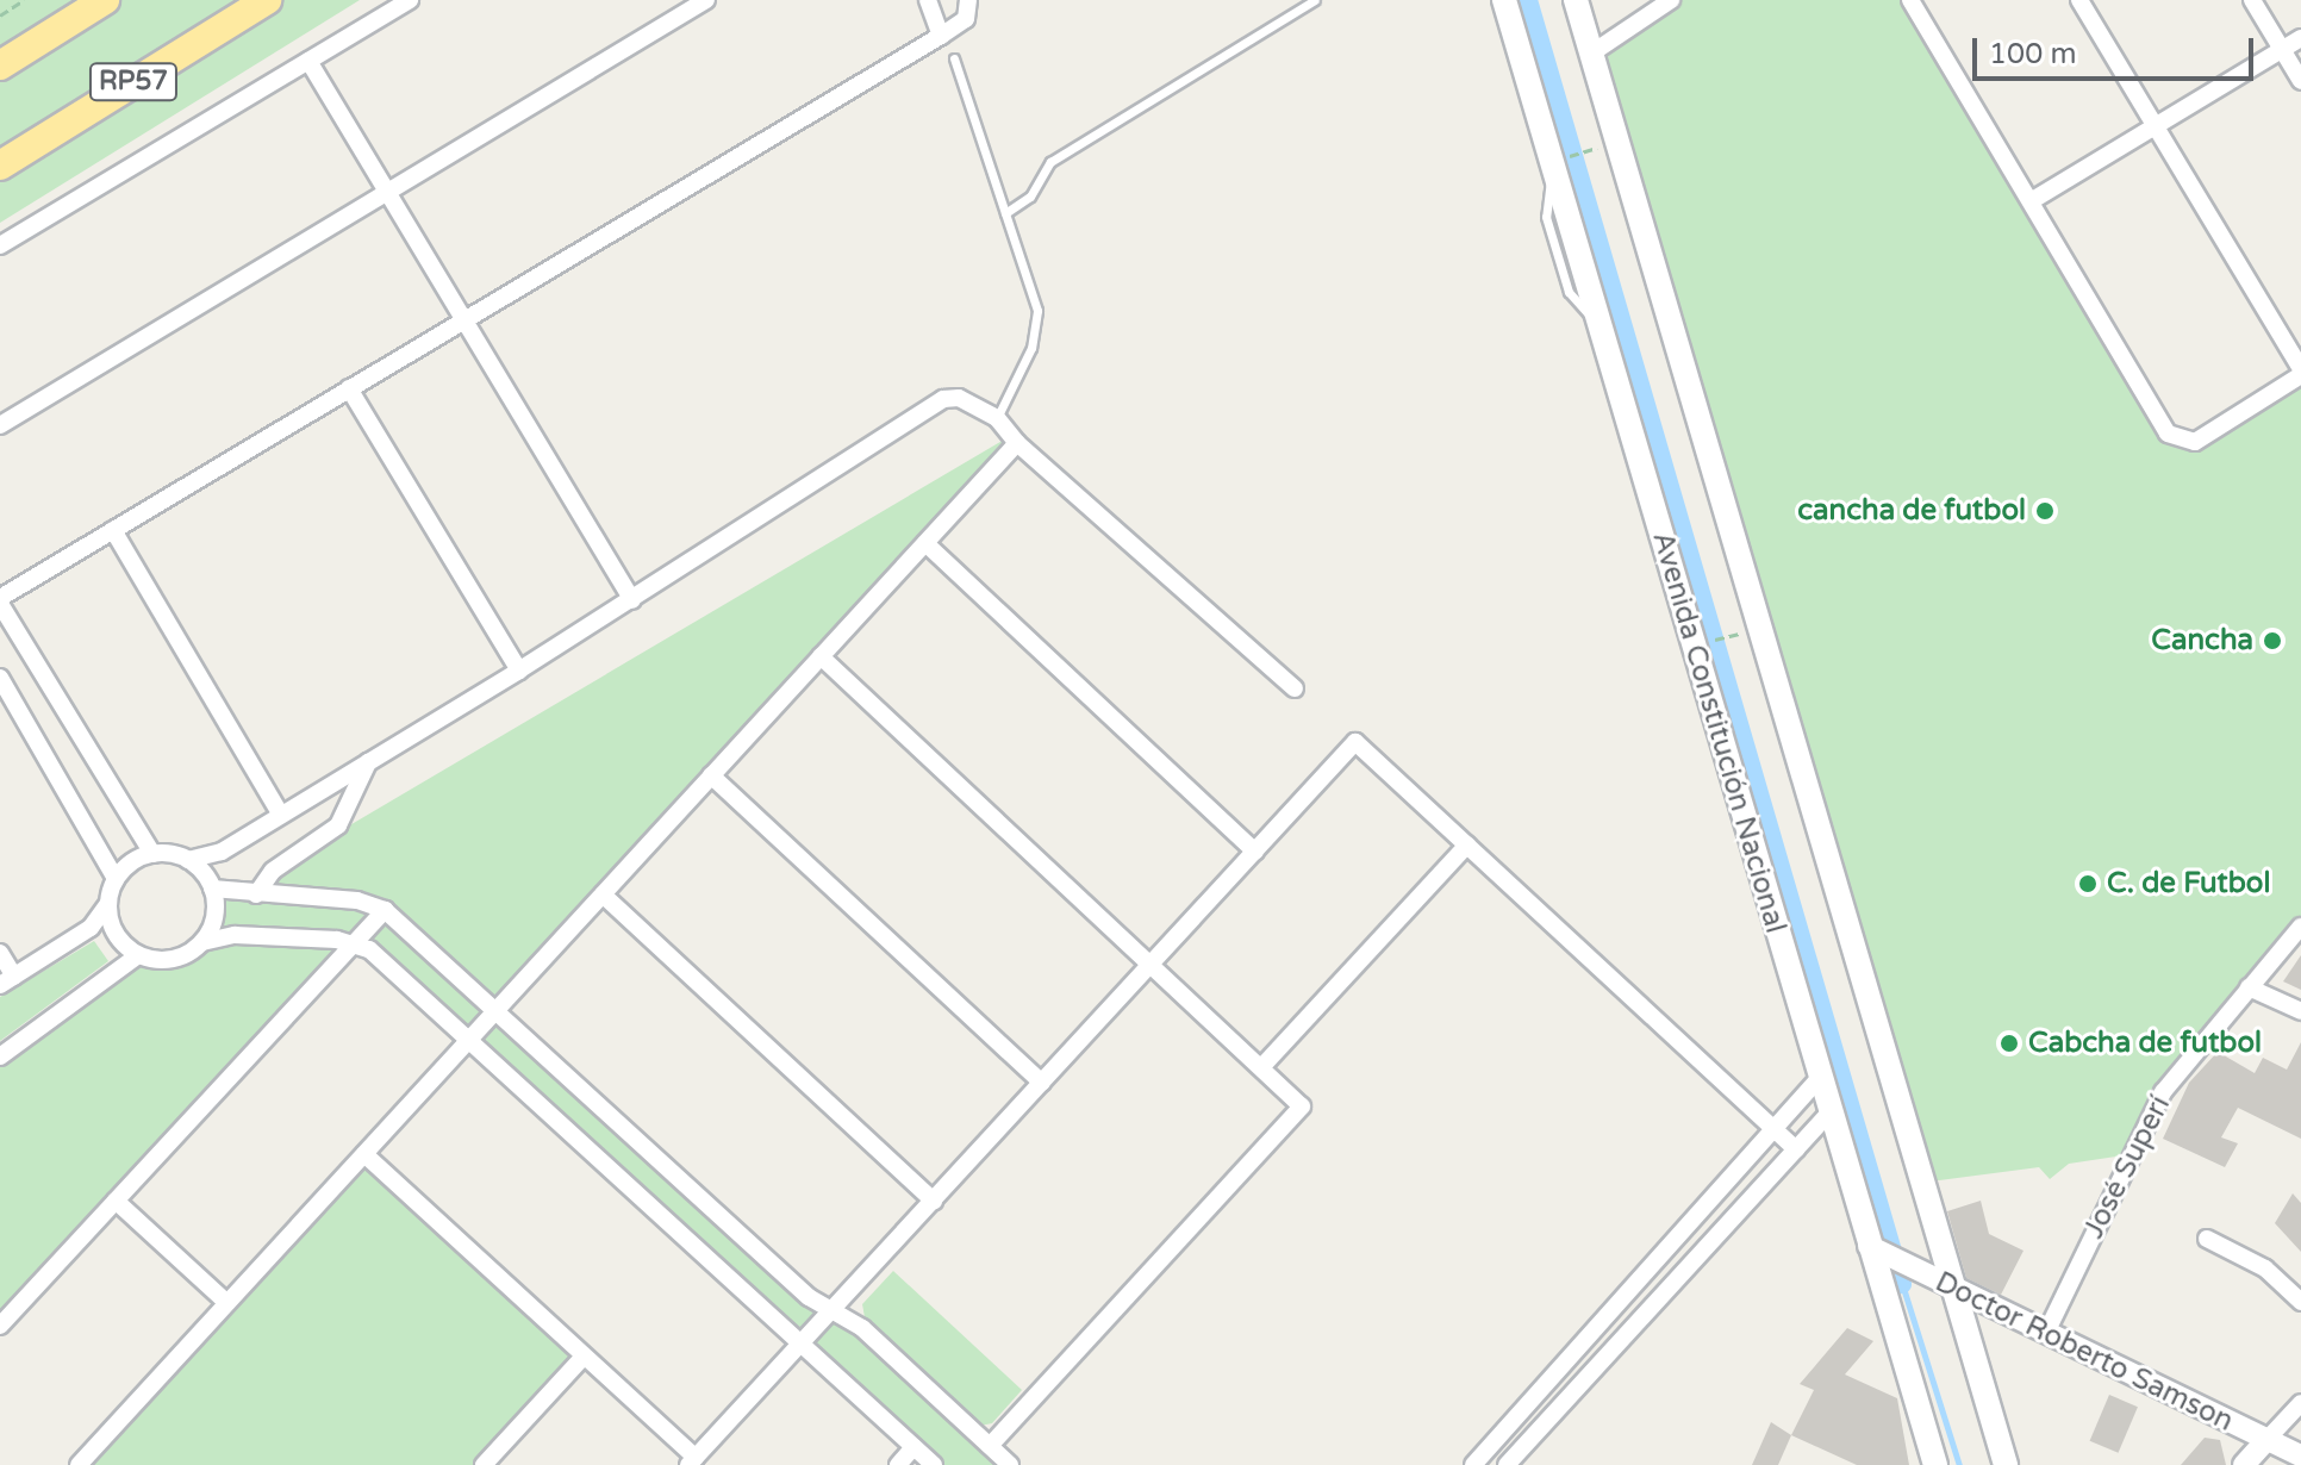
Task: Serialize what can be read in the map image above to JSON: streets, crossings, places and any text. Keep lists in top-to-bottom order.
{
  "streets": {
    "highway": ["RP57"],
    "main road": ["Avenida Constitución Nacional"],
    "street": ["José Superí", "Doctor Roberto Samson"]
  },
  "crossings": [
    ["Avenida Constitución Nacional", "Doctor Roberto Samson"],
    ["José Superí", "Doctor Roberto Samson"]
  ],
  "places": [
    "cancha de futbol",
    "Cancha",
    "C. de Futbol",
    "Cabcha de futbol"
  ],
  "scale_bar": "100 m"
}
